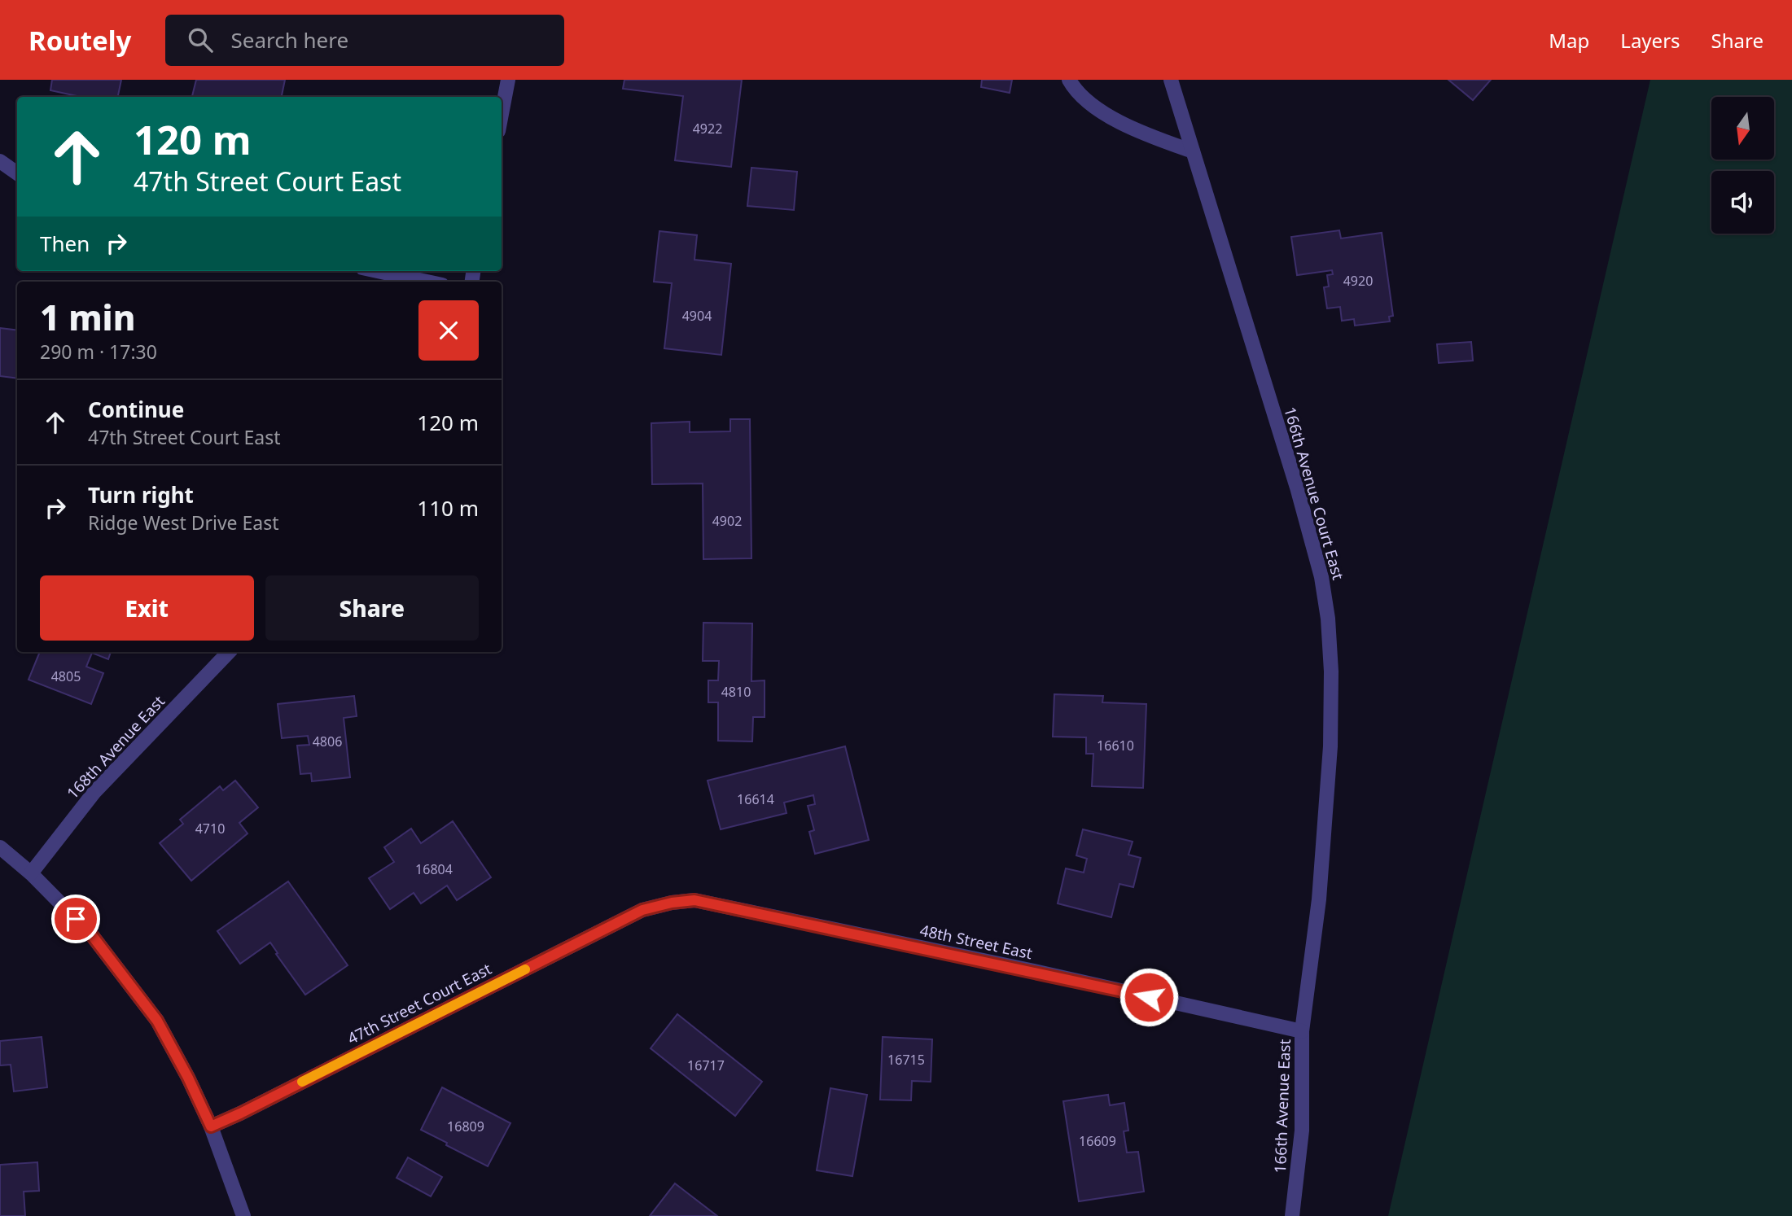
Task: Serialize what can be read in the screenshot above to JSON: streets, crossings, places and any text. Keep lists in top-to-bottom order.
{
  "streets": {
    "street": [
      "166th Avenue Court East",
      "168th Avenue East",
      "48th Street East",
      "47th Street Court East",
      "166th Avenue East"
    ]
  },
  "crossings": [
    ["166th Avenue Court East", "48th Street East"],
    ["166th Avenue Court East", "166th Avenue East"],
    ["48th Street East", "47th Street Court East"],
    ["48th Street East", "166th Avenue East"]
  ],
  "house_numbers": [
    "4922",
    "4920",
    "4904",
    "4902",
    "4805",
    "4810",
    "4806",
    "16610",
    "16614",
    "4710",
    "16804",
    "16715",
    "16717",
    "16809",
    "16609"
  ],
  "north": "bottom",
  "page": {
    "header": "Routely",
    "search": "Search here",
    "nav": ["Map", "Layers", "Share"],
    "turn": ["120 m", "47th Street Court East"],
    "then": "Then",
    "heading": ["1 min", "290 m · 17:30"],
    "list": [
      {
        "name": "Continue",
        "note": "47th Street Court East",
        "value": "120 m"
      },
      {
        "name": "Turn right",
        "note": "Ridge West Drive East",
        "value": "110 m"
      }
    ],
    "buttons": ["Exit", "Share"]
  }
}
